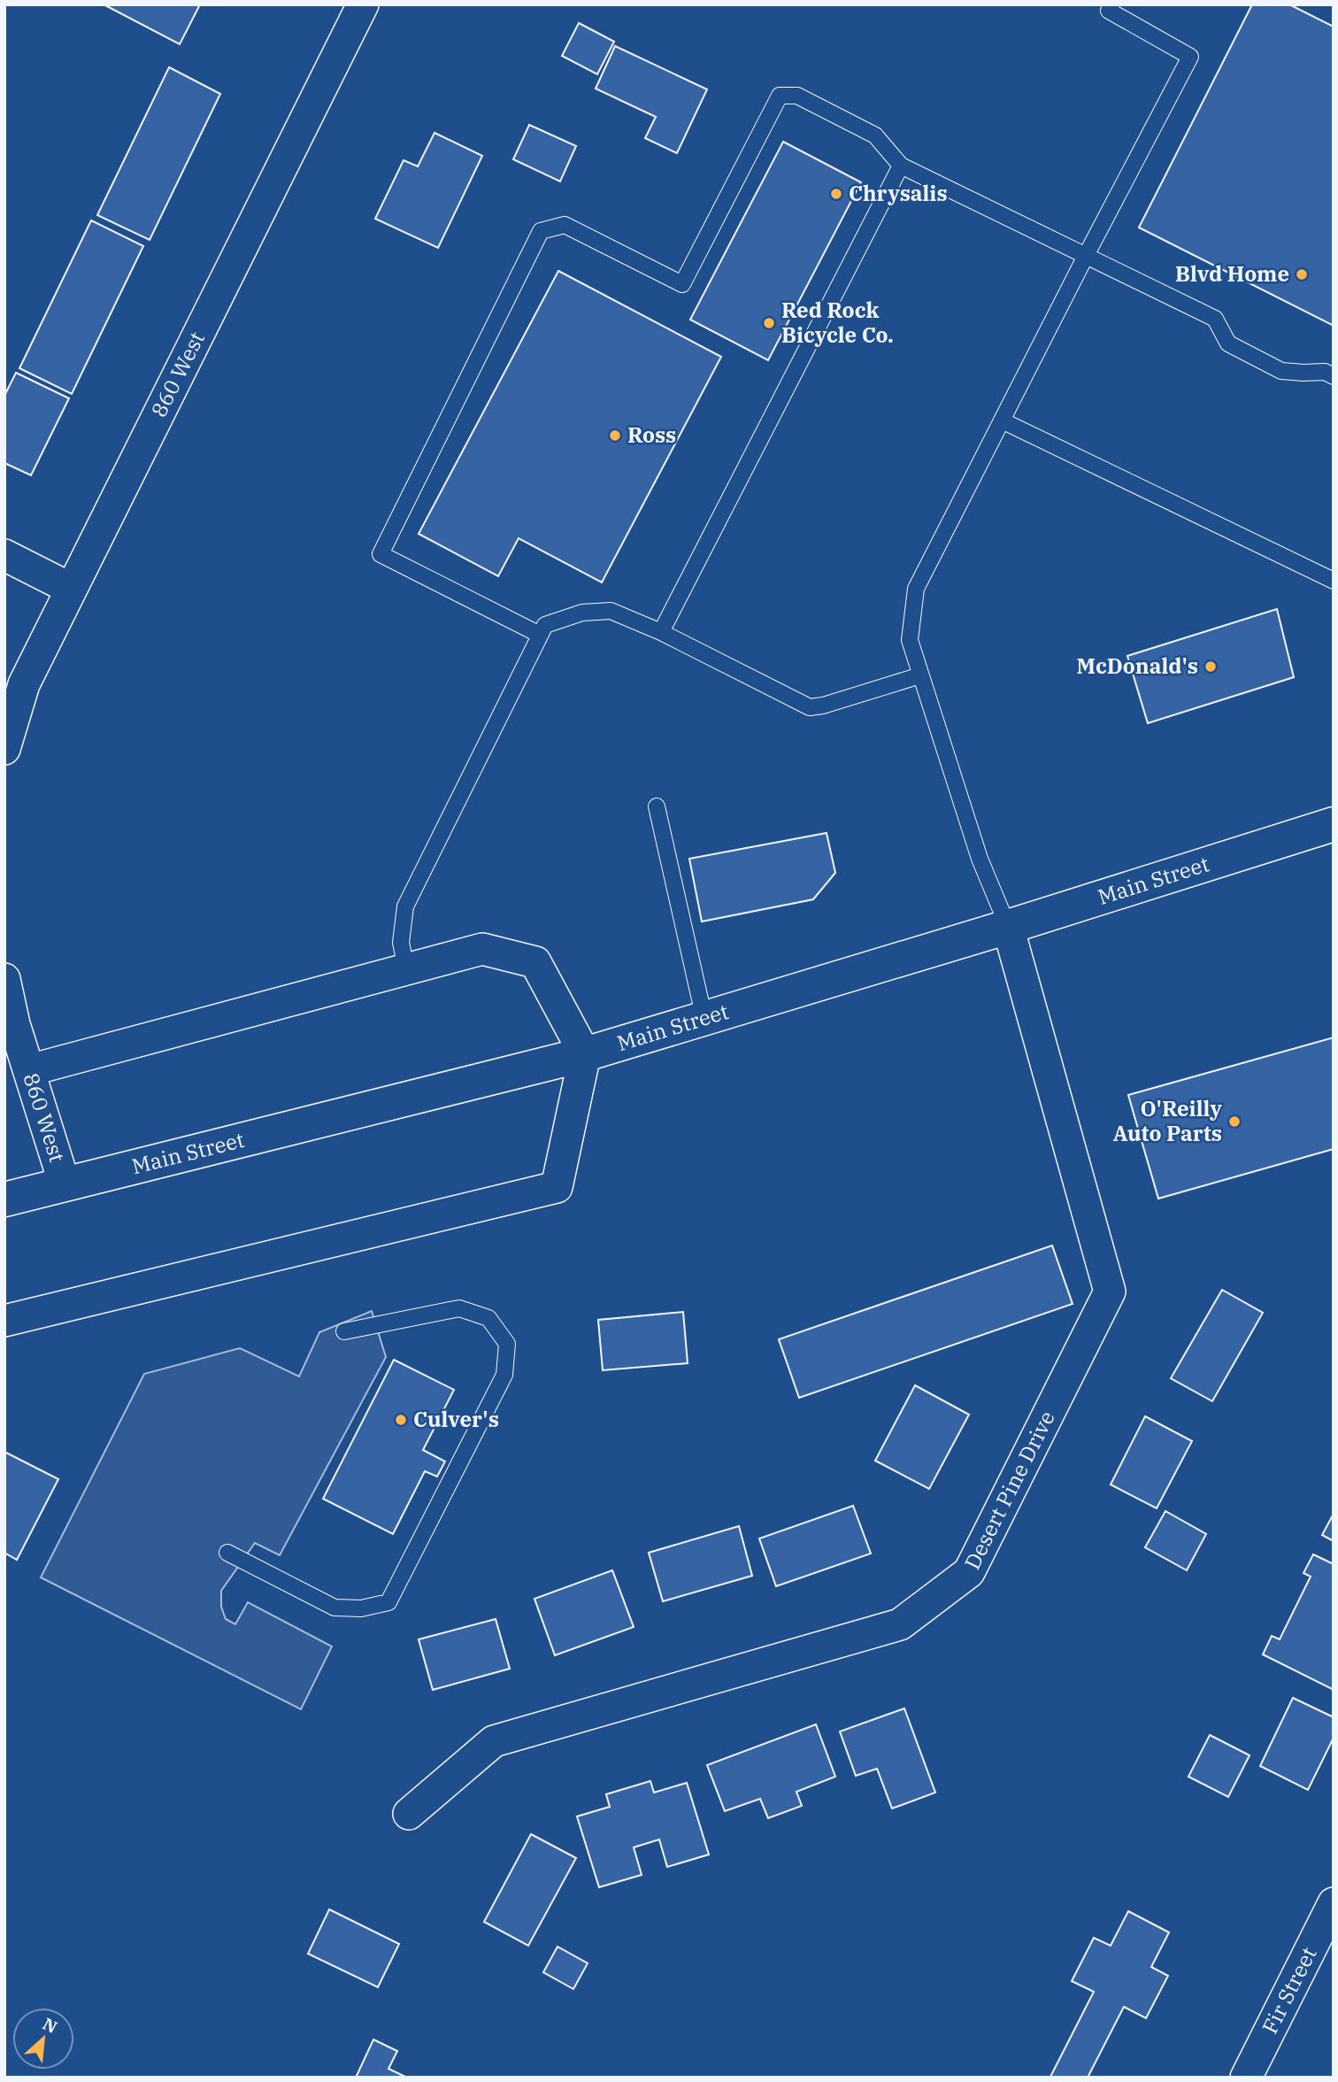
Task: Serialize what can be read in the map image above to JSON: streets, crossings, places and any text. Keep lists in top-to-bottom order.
{
  "streets": {
    "main road": ["Main Street"],
    "street": ["860 West", "Desert Pine Drive", "Fir Street"]
  },
  "crossings": [
    ["860 West", "Main Street"],
    ["Main Street", "Desert Pine Drive"]
  ],
  "places": [
    "Chrysalis",
    "Blvd Home",
    "Red Rock Bicycle Co.",
    "Ross",
    "McDonald's",
    "O'Reilly Auto Parts",
    "Culver's"
  ],
  "north": "top right"
}
